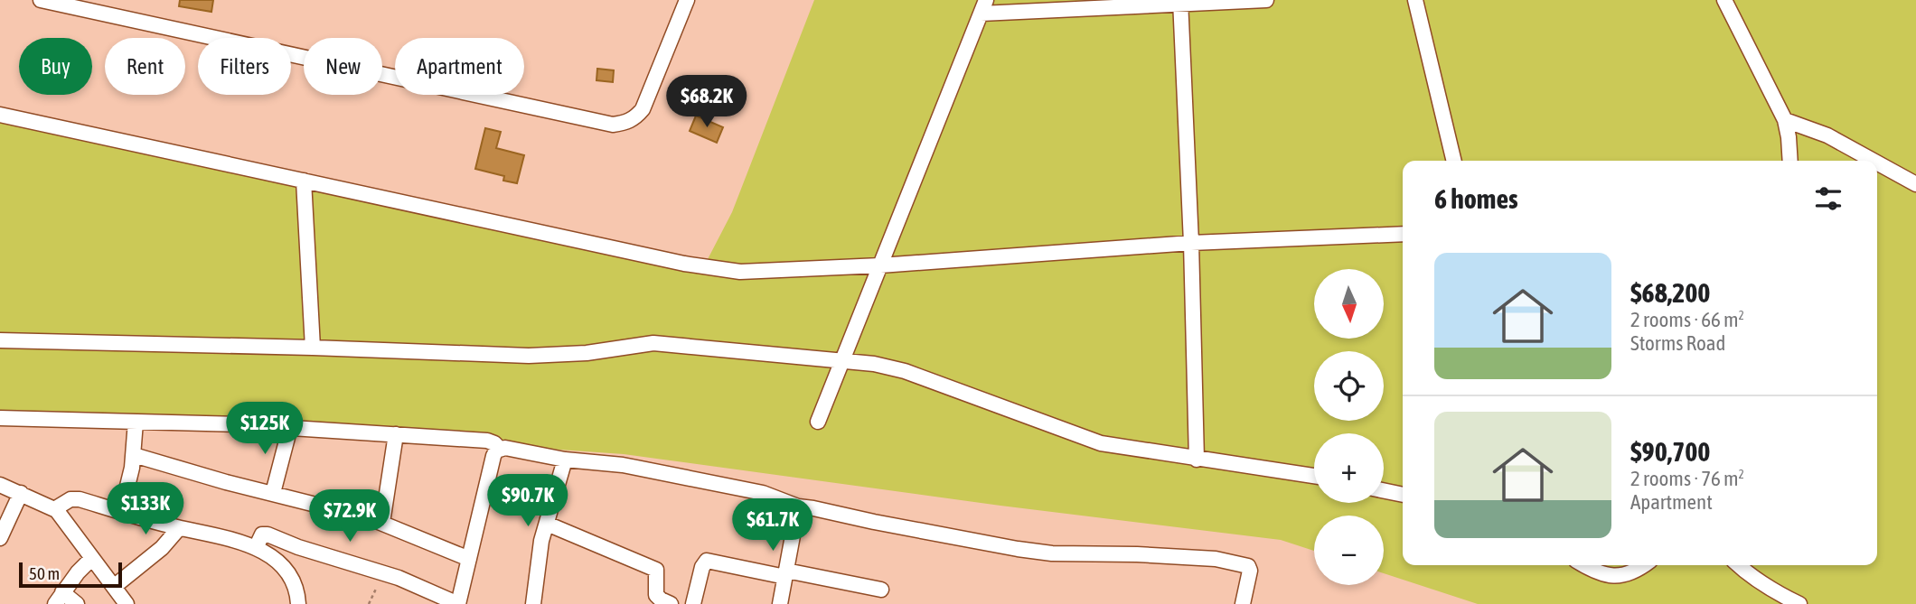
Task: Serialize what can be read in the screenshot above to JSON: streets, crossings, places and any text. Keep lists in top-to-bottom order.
{
  "scale_bar": "50 m",
  "north": "bottom",
  "page": {
    "chip": [
      "Buy",
      "Rent",
      "Filters",
      "New",
      "Apartment"
    ],
    "price": [
      "$68.2K",
      "$125K",
      "$90.7K",
      "$133K",
      "$72.9K",
      "$61.7K"
    ],
    "heading": "6 homes",
    "list": [
      {
        "name": "$68,200",
        "note": "2 rooms · 66 m² · Storms Road"
      },
      {
        "name": "$90,700",
        "note": "2 rooms · 76 m² · Apartment"
      }
    ],
    "map_buttons": ["+", "−"],
    "scale": "50 m"
  }
}
